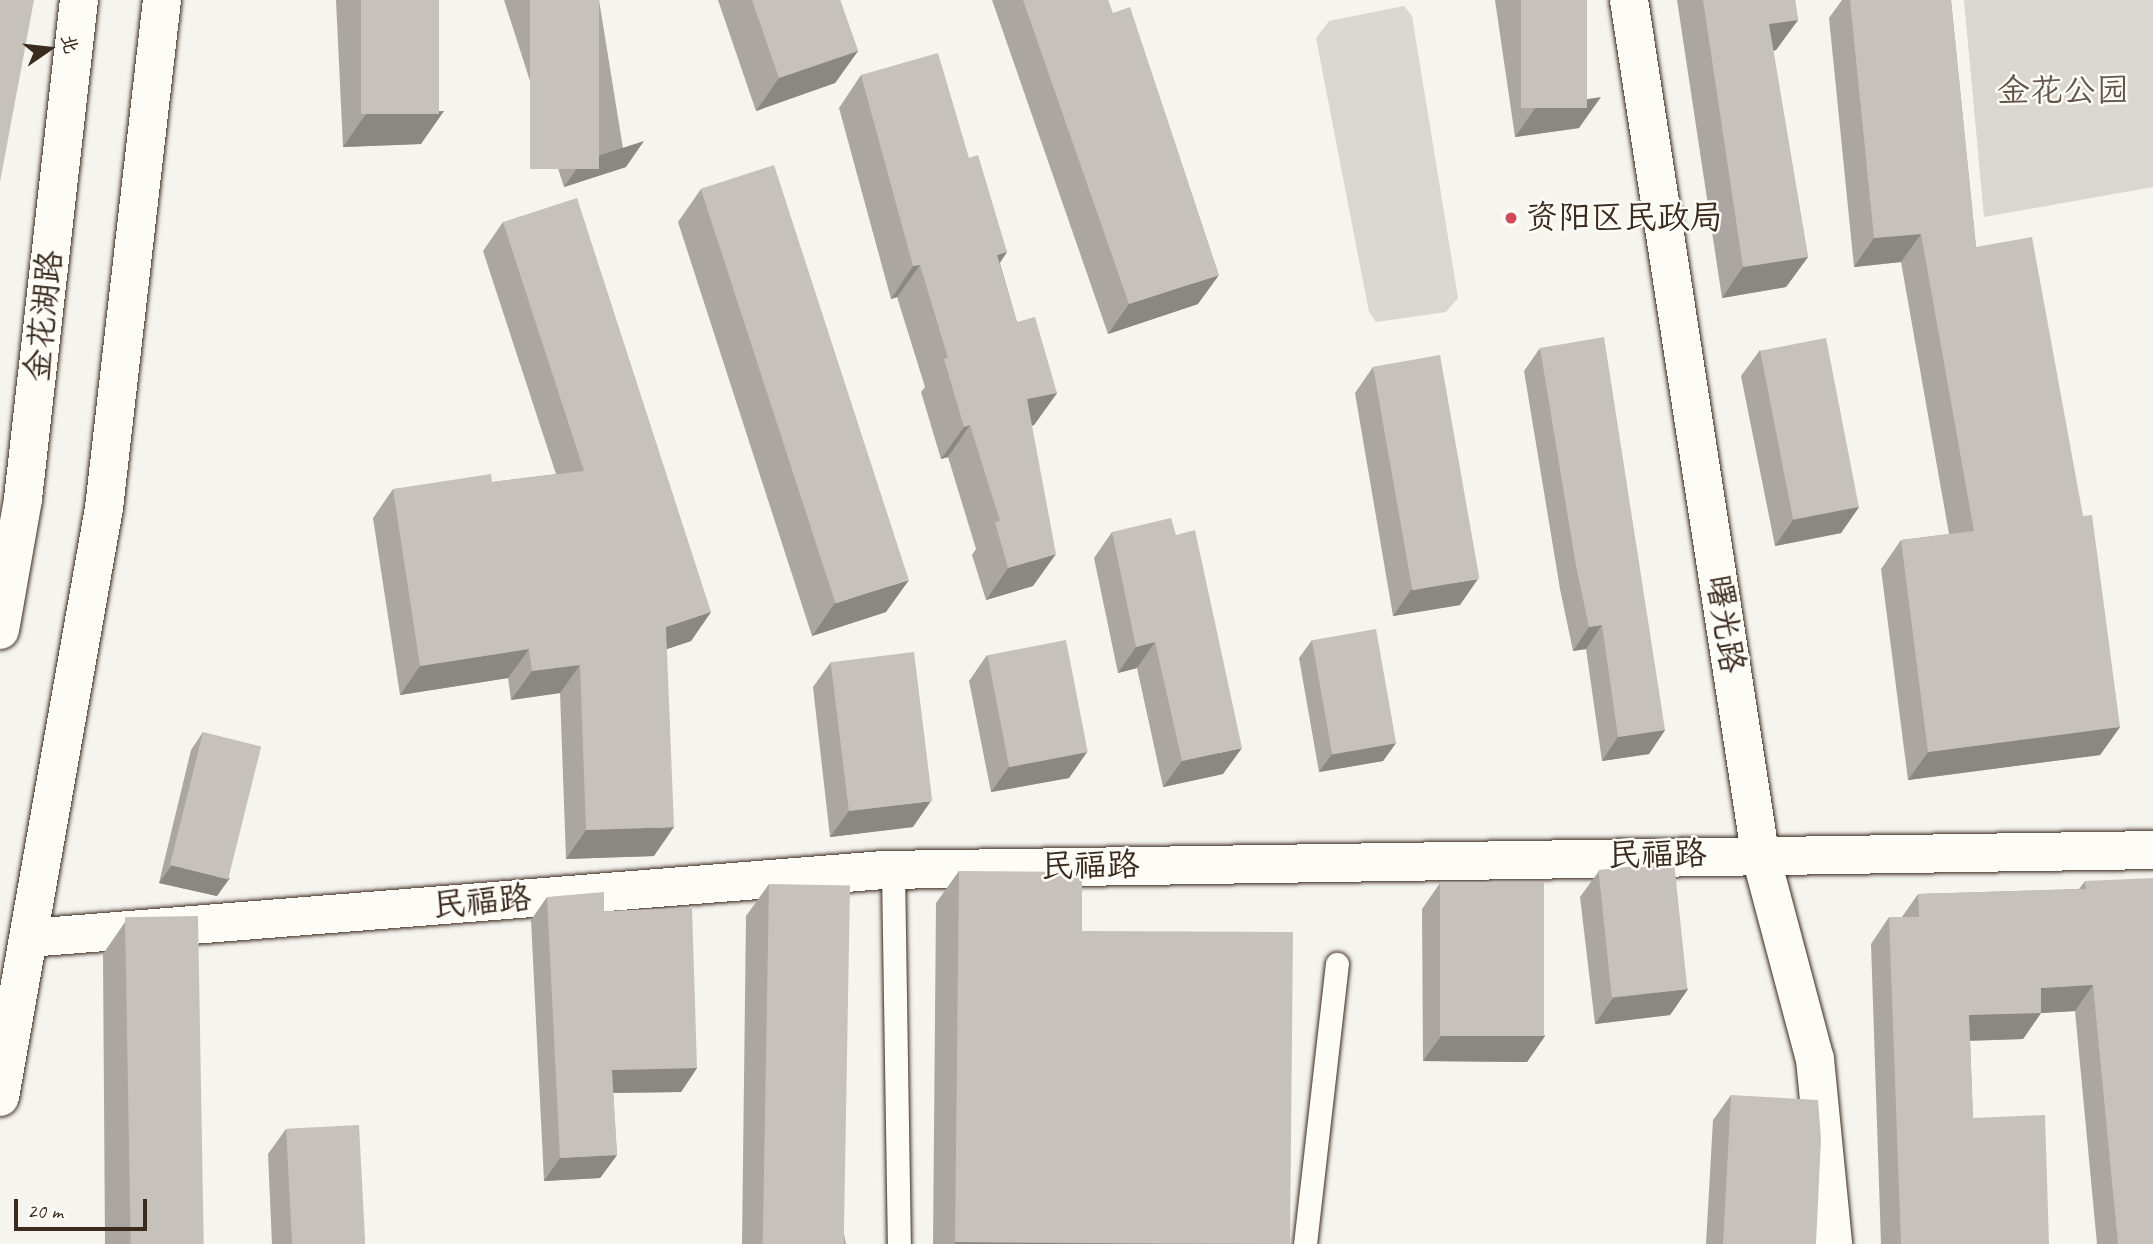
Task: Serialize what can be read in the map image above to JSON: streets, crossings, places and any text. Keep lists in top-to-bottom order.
{
  "streets": {
    "street": ["金花湖路", "曙光路", "民福路"]
  },
  "crossings": [
    ["曙光路", "民福路"]
  ],
  "parks": ["金花公园"],
  "places": ["资阳区民政局"],
  "scale_bar": "20 m",
  "north": "right"
}
